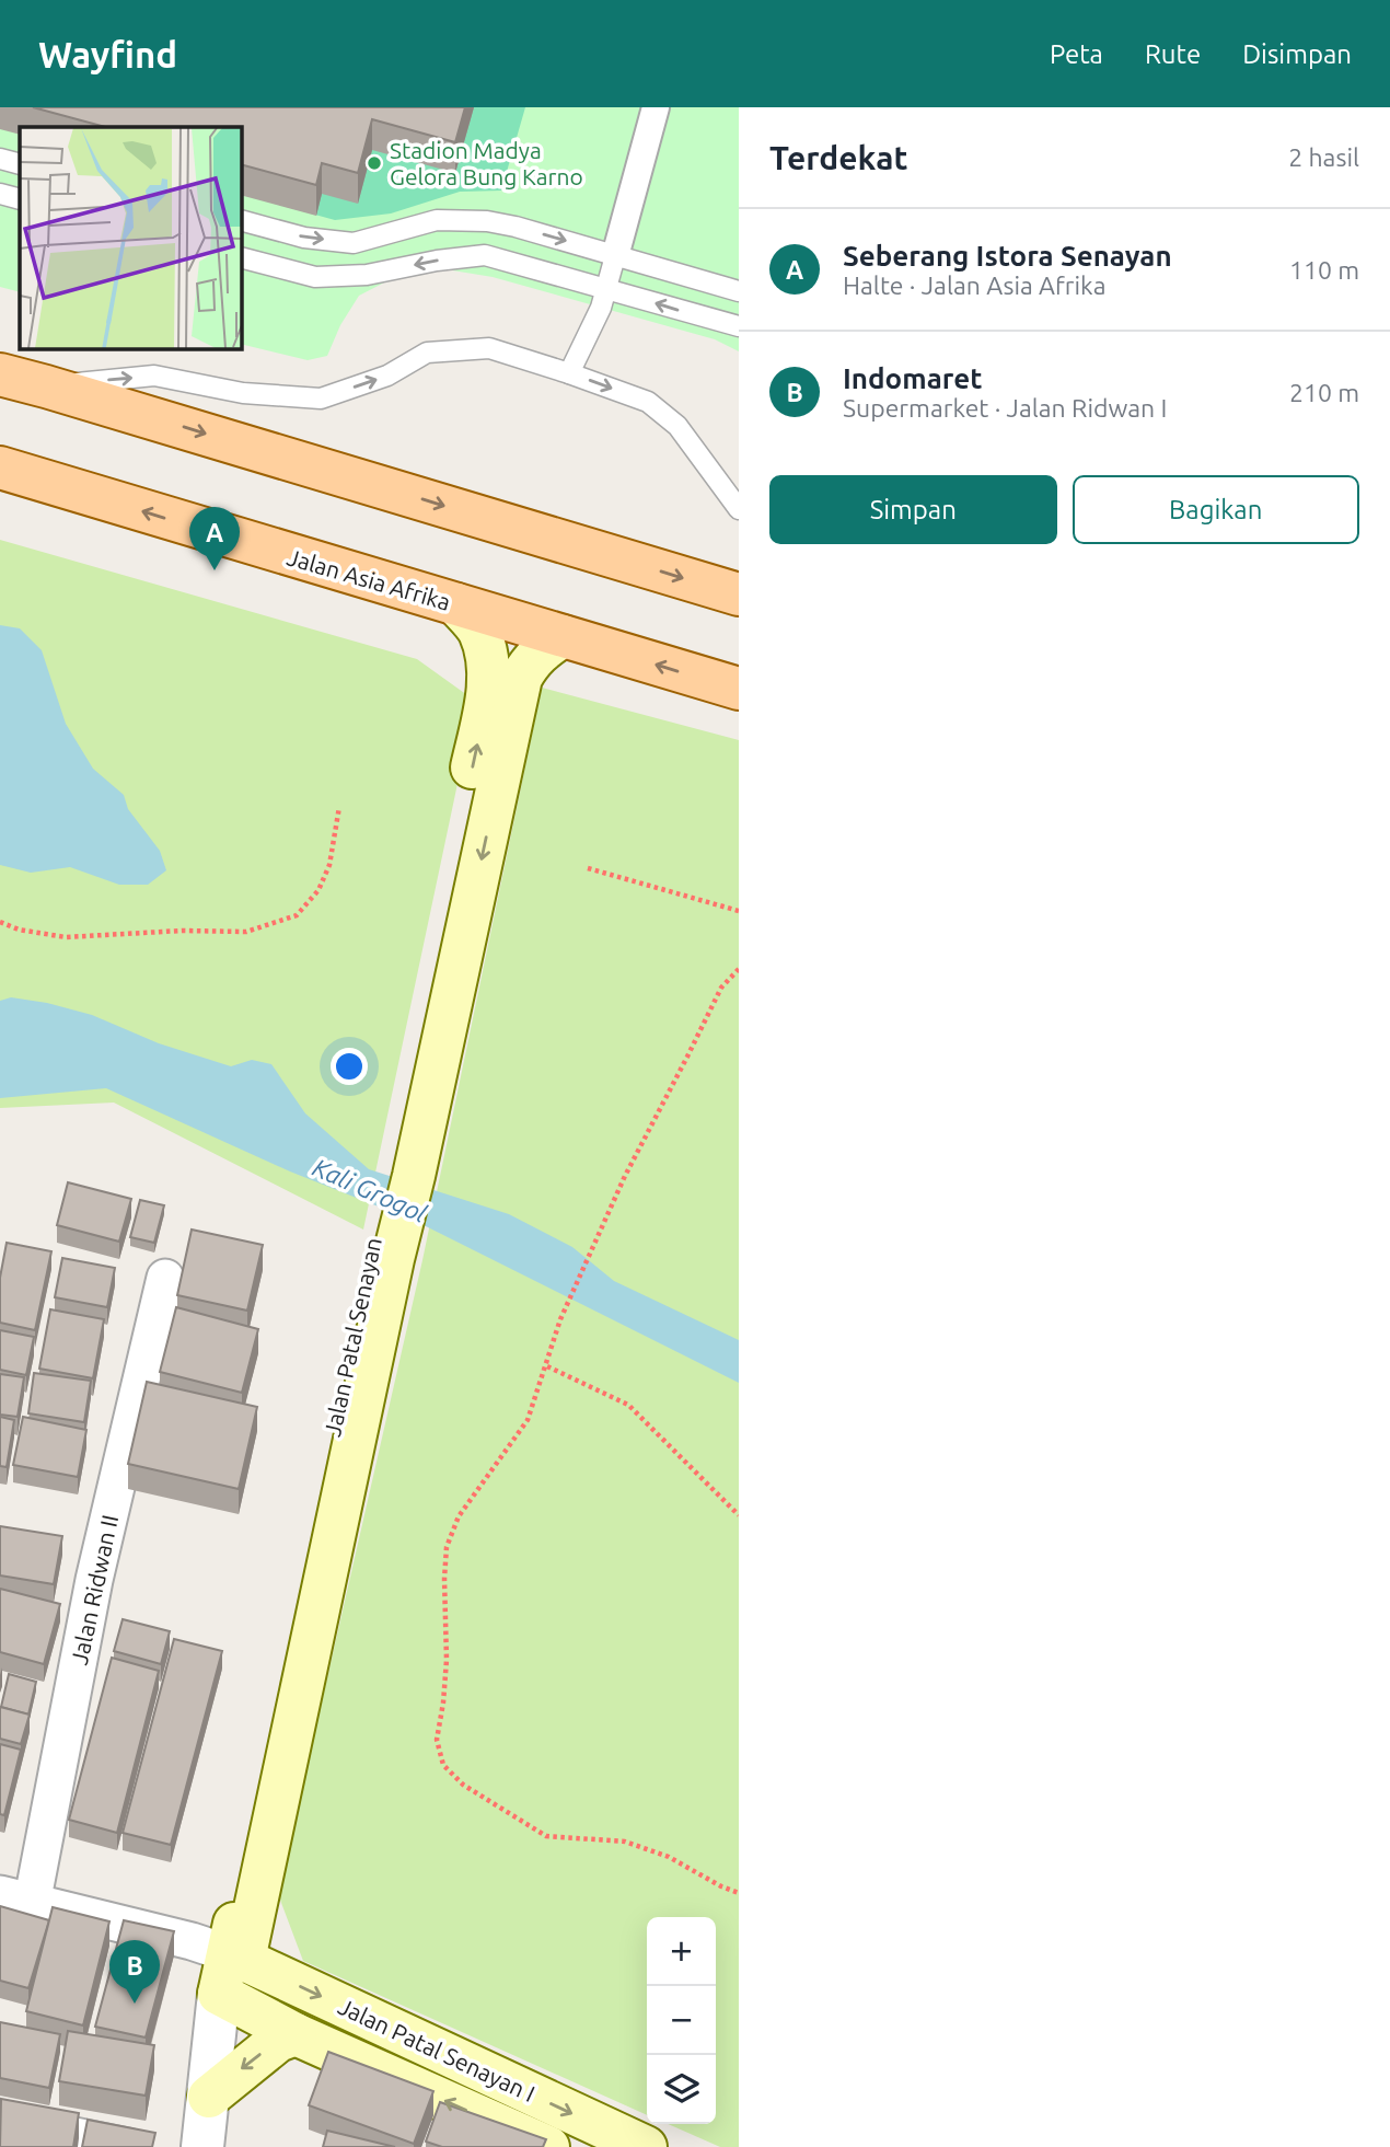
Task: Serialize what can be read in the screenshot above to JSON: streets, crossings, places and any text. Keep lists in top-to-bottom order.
{
  "streets": {
    "main road": ["Jalan Asia Afrika", "Jalan Patal Senayan", "Jalan Patal Senayan I"],
    "street": ["Jalan Ridwan II"]
  },
  "crossings": [
    ["Jalan Asia Afrika", "Jalan Patal Senayan"],
    ["Jalan Patal Senayan", "Jalan Patal Senayan I"]
  ],
  "water": ["Kali Grogol"],
  "places": ["Stadion Madya Gelora Bung Karno"],
  "page": {
    "header": "Wayfind",
    "nav": ["Peta", "Rute", "Disimpan"],
    "heading": ["Terdekat", "2 hasil"],
    "list": [
      {
        "mark": "A",
        "name": "Seberang Istora Senayan",
        "note": "Halte · Jalan Asia Afrika",
        "value": "110 m"
      },
      {
        "mark": "B",
        "name": "Indomaret",
        "note": "Supermarket · Jalan Ridwan I",
        "value": "210 m"
      }
    ],
    "buttons": ["Simpan", "Bagikan"],
    "pins": ["A", "B"],
    "map_buttons": ["+", "−"]
  }
}
